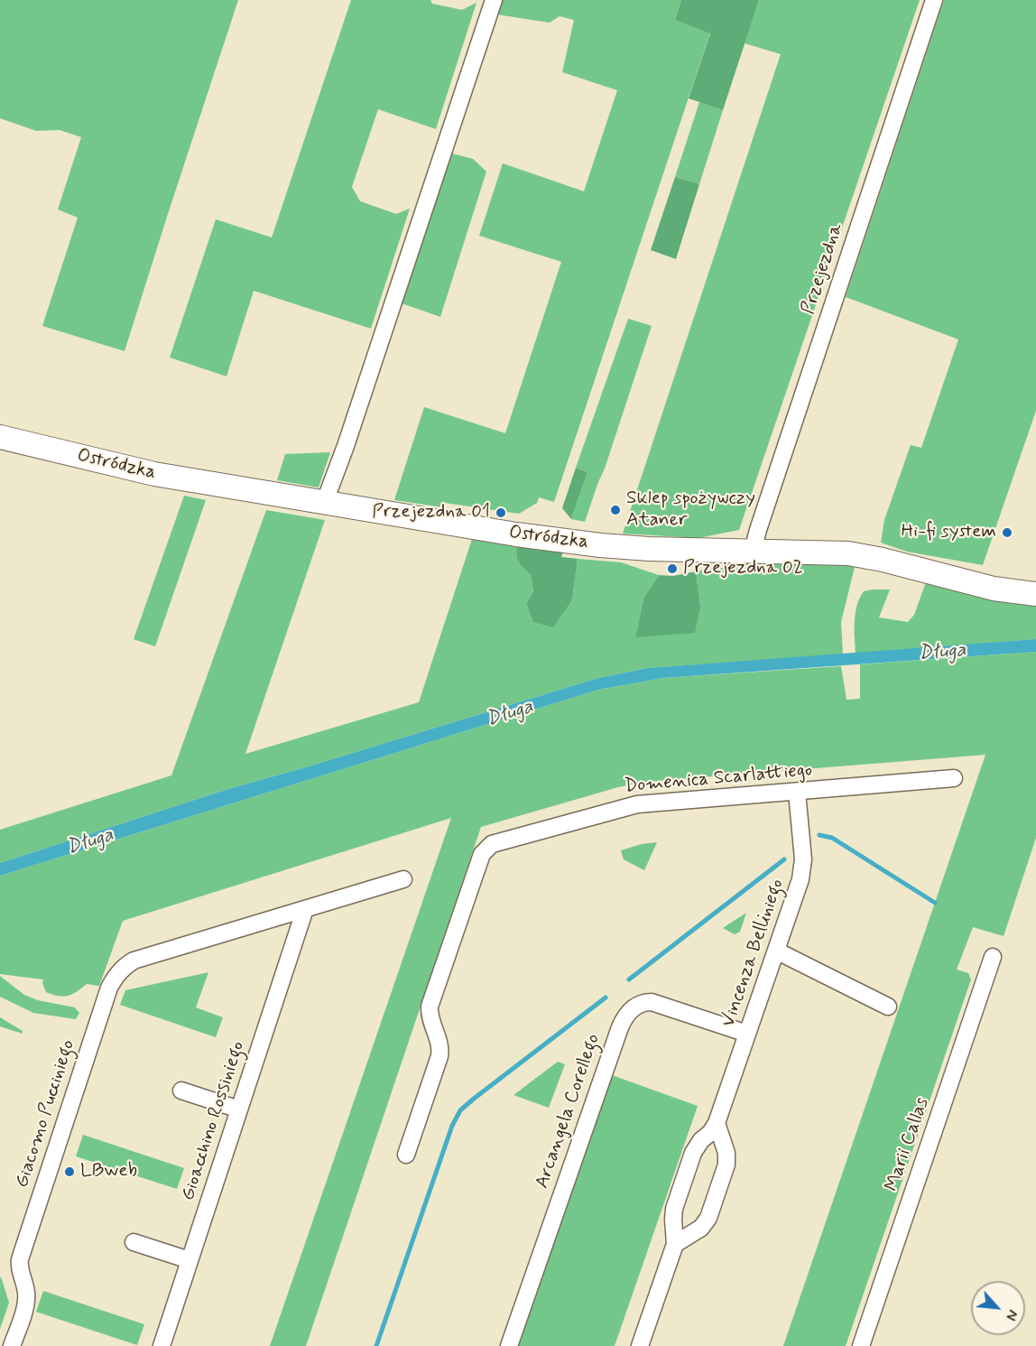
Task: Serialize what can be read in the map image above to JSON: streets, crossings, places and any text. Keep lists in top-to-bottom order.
{
  "streets": {
    "street": [
      "Przejezdna",
      "Ostródzka",
      "Domenica Scarlattiego",
      "Vincenza Belliniego",
      "Arcangela Corellego",
      "Giacomo Pucciniego",
      "Gioacchino Rossiniego",
      "Marii Callas"
    ]
  },
  "crossings": [
    ["Przejezdna", "Ostródzka"],
    ["Domenica Scarlattiego", "Vincenza Belliniego"],
    ["Vincenza Belliniego", "Arcangela Corellego"],
    ["Giacomo Pucciniego", "Gioacchino Rossiniego"]
  ],
  "water": ["Długa"],
  "places": [
    "Sklep spożywczy Ataner",
    "Przejezdna 01",
    "Hi-fi system",
    "Przejezdna 02",
    "LBweb"
  ],
  "north": "bottom right"
}
